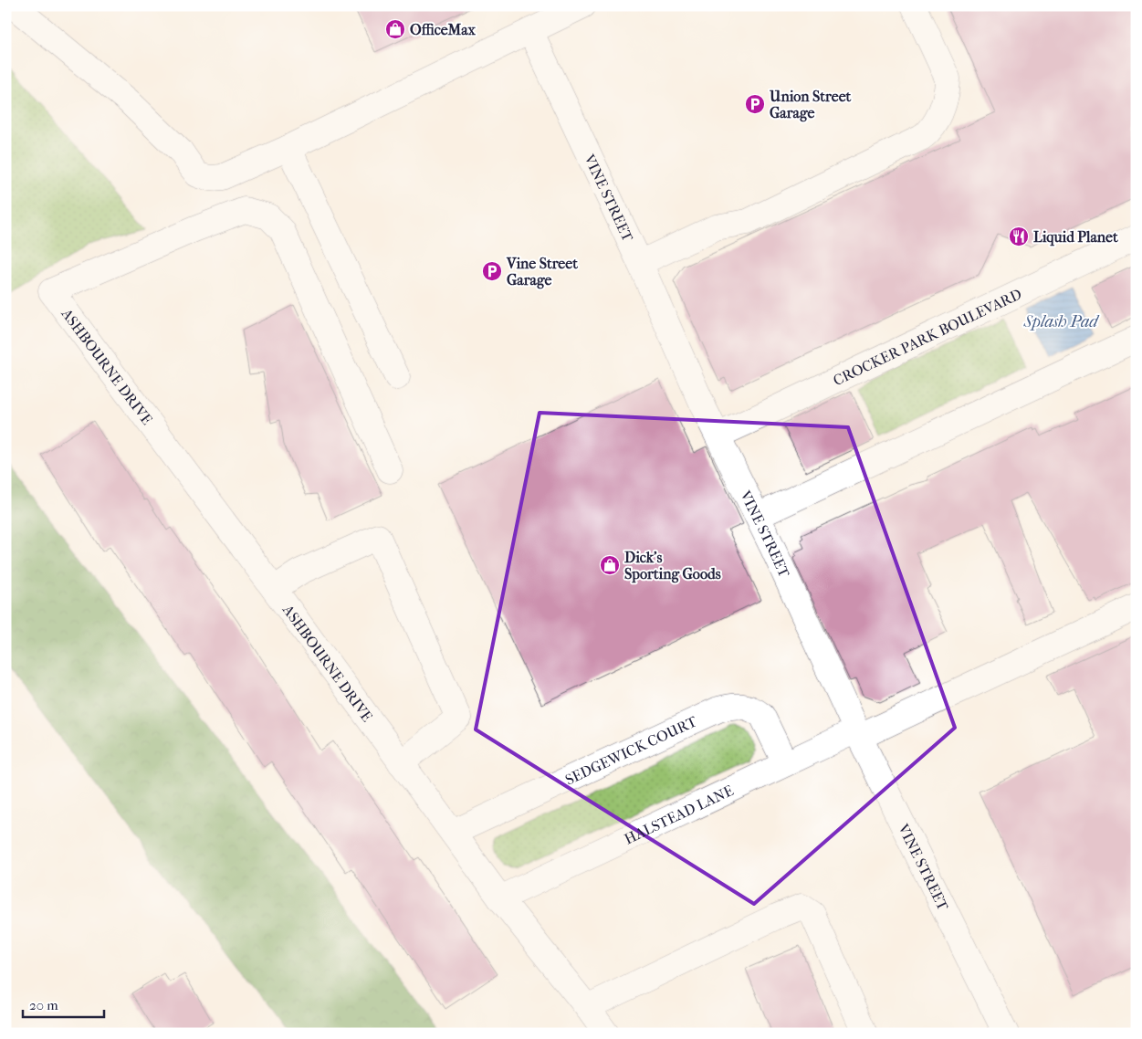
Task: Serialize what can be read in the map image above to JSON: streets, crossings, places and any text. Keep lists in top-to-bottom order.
{
  "streets": {
    "street": [
      "VINE STREET",
      "CROCKER PARK BOULEVARD",
      "ASHBOURNE DRIVE",
      "SEDGEWICK COURT",
      "HALSTEAD LANE"
    ]
  },
  "crossings": [
    ["VINE STREET", "CROCKER PARK BOULEVARD"],
    ["VINE STREET", "HALSTEAD LANE"],
    ["ASHBOURNE DRIVE", "SEDGEWICK COURT"],
    ["ASHBOURNE DRIVE", "HALSTEAD LANE"],
    ["SEDGEWICK COURT", "HALSTEAD LANE"]
  ],
  "water": ["Splash Pad"],
  "places": {
    "shop": ["OfficeMax", "Dick's Sporting Goods"],
    "parking": ["Union Street Garage", "Vine Street Garage"],
    "restaurant": ["Liquid Planet"]
  },
  "scale_bar": "20 m"
}
